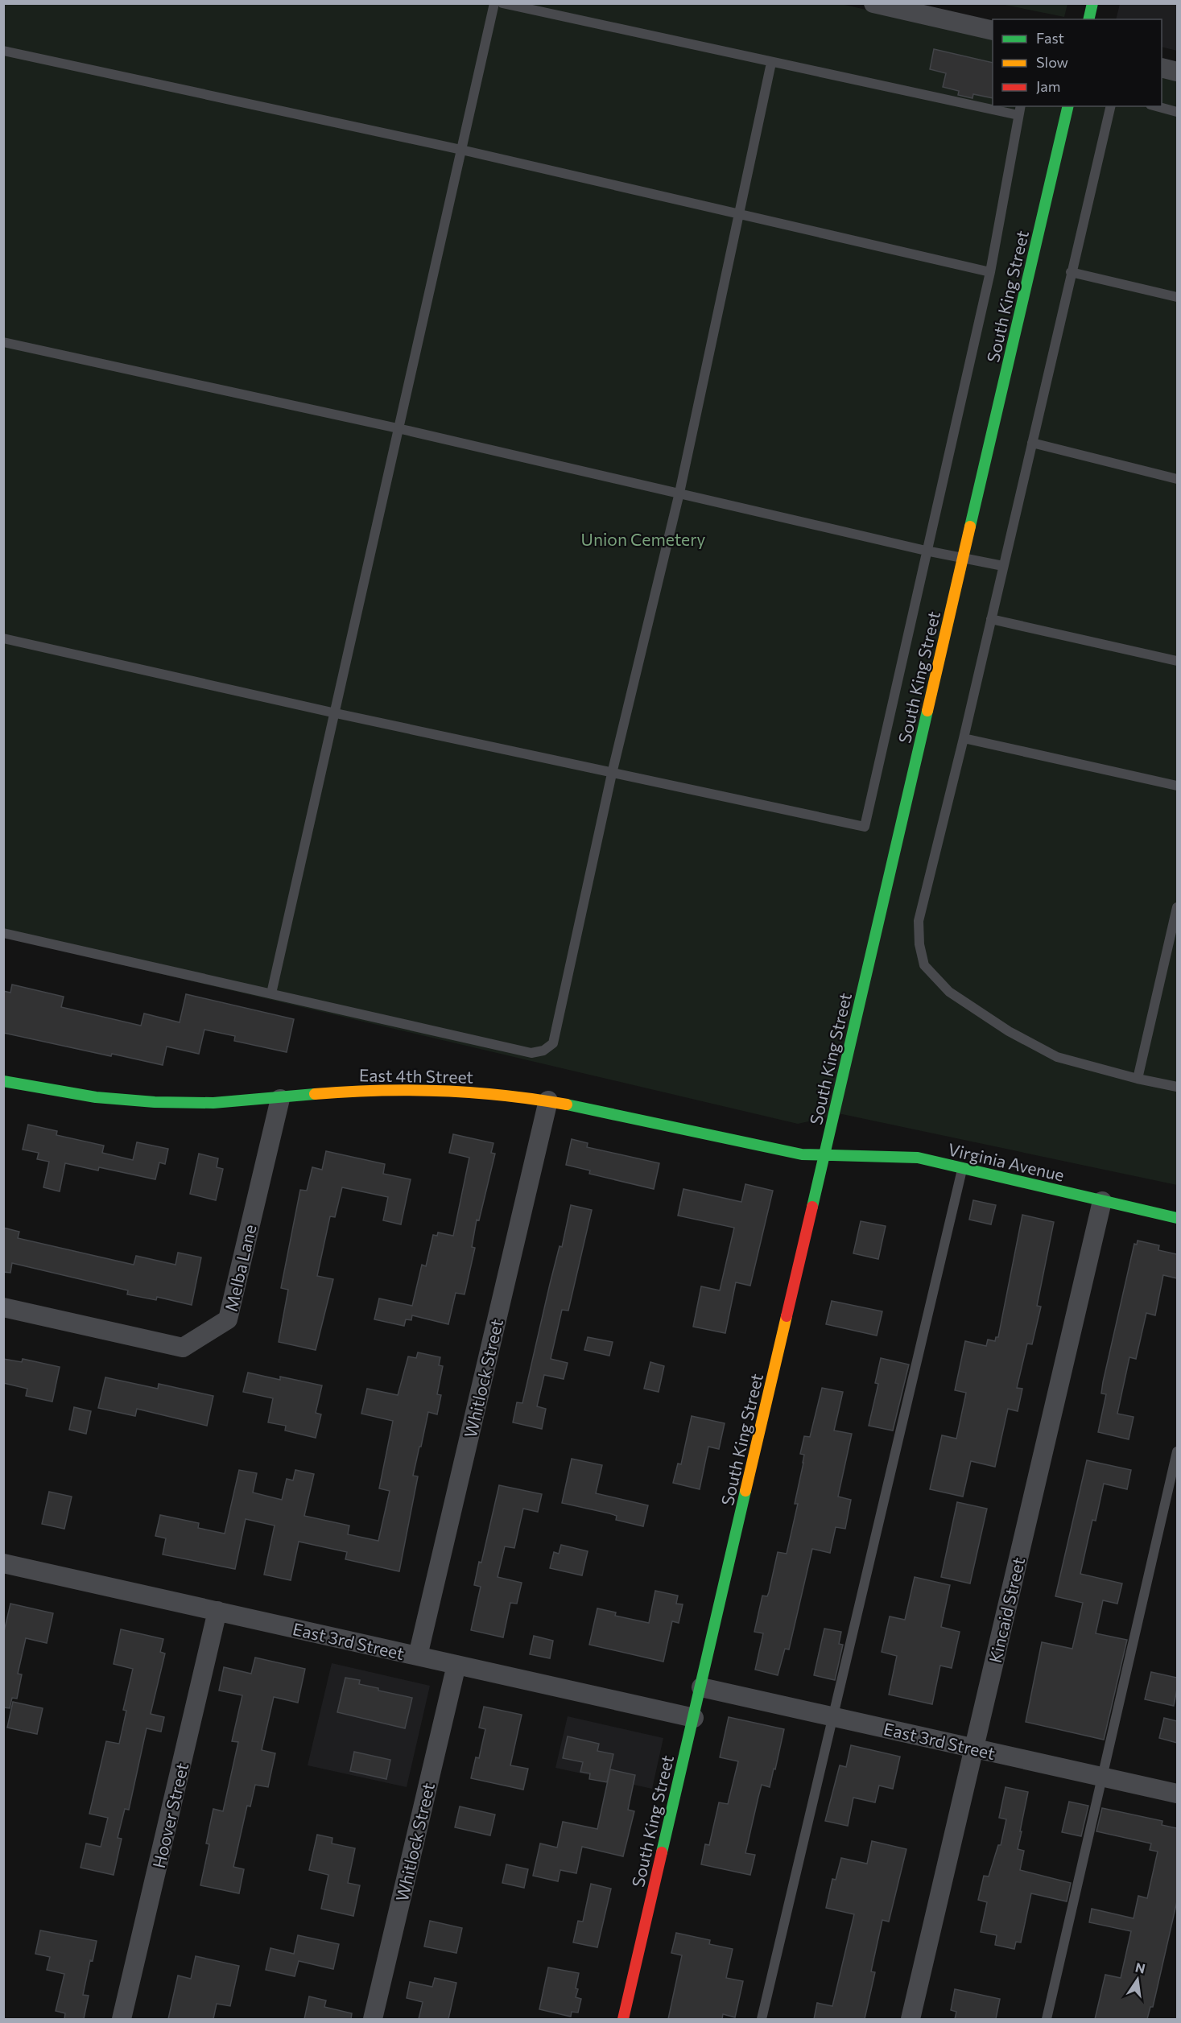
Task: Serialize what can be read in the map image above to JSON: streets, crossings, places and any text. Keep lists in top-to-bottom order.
{
  "streets": {
    "street": [
      "South King Street",
      "East 4th Street",
      "Virginia Avenue",
      "Melba Lane",
      "Whitlock Street",
      "Kincaid Street",
      "East 3rd Street",
      "Hoover Street"
    ]
  },
  "crossings": [
    ["South King Street", "East 4th Street"],
    ["South King Street", "Virginia Avenue"],
    ["South King Street", "East 3rd Street"],
    ["East 4th Street", "Virginia Avenue"],
    ["East 4th Street", "Melba Lane"],
    ["East 4th Street", "Whitlock Street"],
    ["Virginia Avenue", "Kincaid Street"],
    ["Whitlock Street", "East 3rd Street"],
    ["Kincaid Street", "East 3rd Street"],
    ["East 3rd Street", "Hoover Street"]
  ],
  "parks": ["Union Cemetery"],
  "legend": ["Fast", "Slow", "Jam"],
  "north": "top"
}
